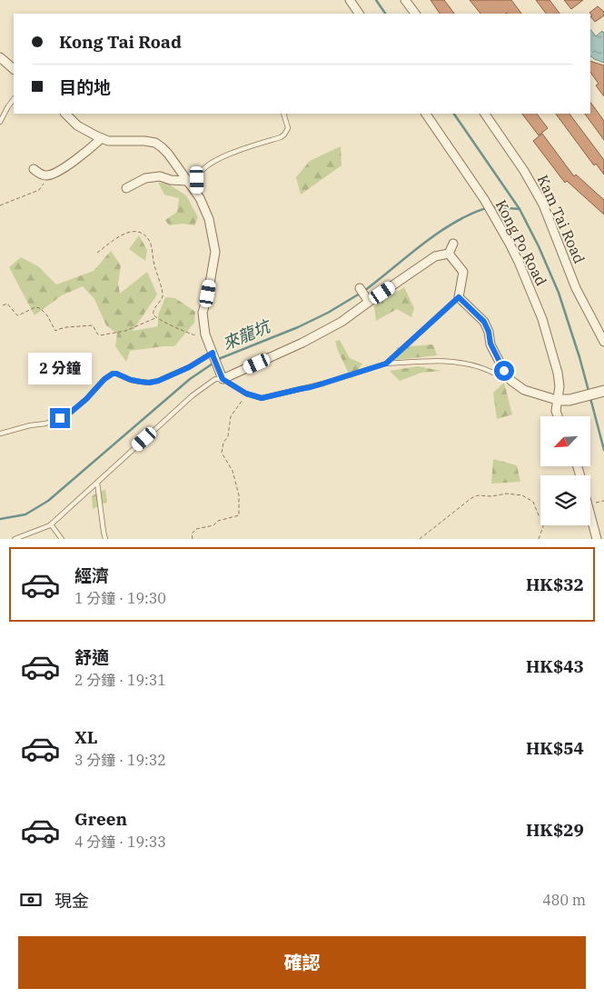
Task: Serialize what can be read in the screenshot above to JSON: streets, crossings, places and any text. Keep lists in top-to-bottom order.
{
  "streets": {
    "street": ["Kam Tai Road", "Kong Po Road"]
  },
  "water": ["來龍坑"],
  "north": "bottom left",
  "page": {
    "banner": ["Kong Tai Road", "目的地"],
    "bubble": "2 分鐘",
    "list": [
      {
        "name": "經濟",
        "note": "1 分鐘 · 19:30",
        "value": "HK$32"
      },
      {
        "name": "舒適",
        "note": "2 分鐘 · 19:31",
        "value": "HK$43"
      },
      {
        "name": "XL",
        "note": "3 分鐘 · 19:32",
        "value": "HK$54"
      },
      {
        "name": "Green",
        "note": "4 分鐘 · 19:33",
        "value": "HK$29"
      }
    ],
    "pay": ["現金", "480 m"],
    "buttons": "確認"
  }
}
